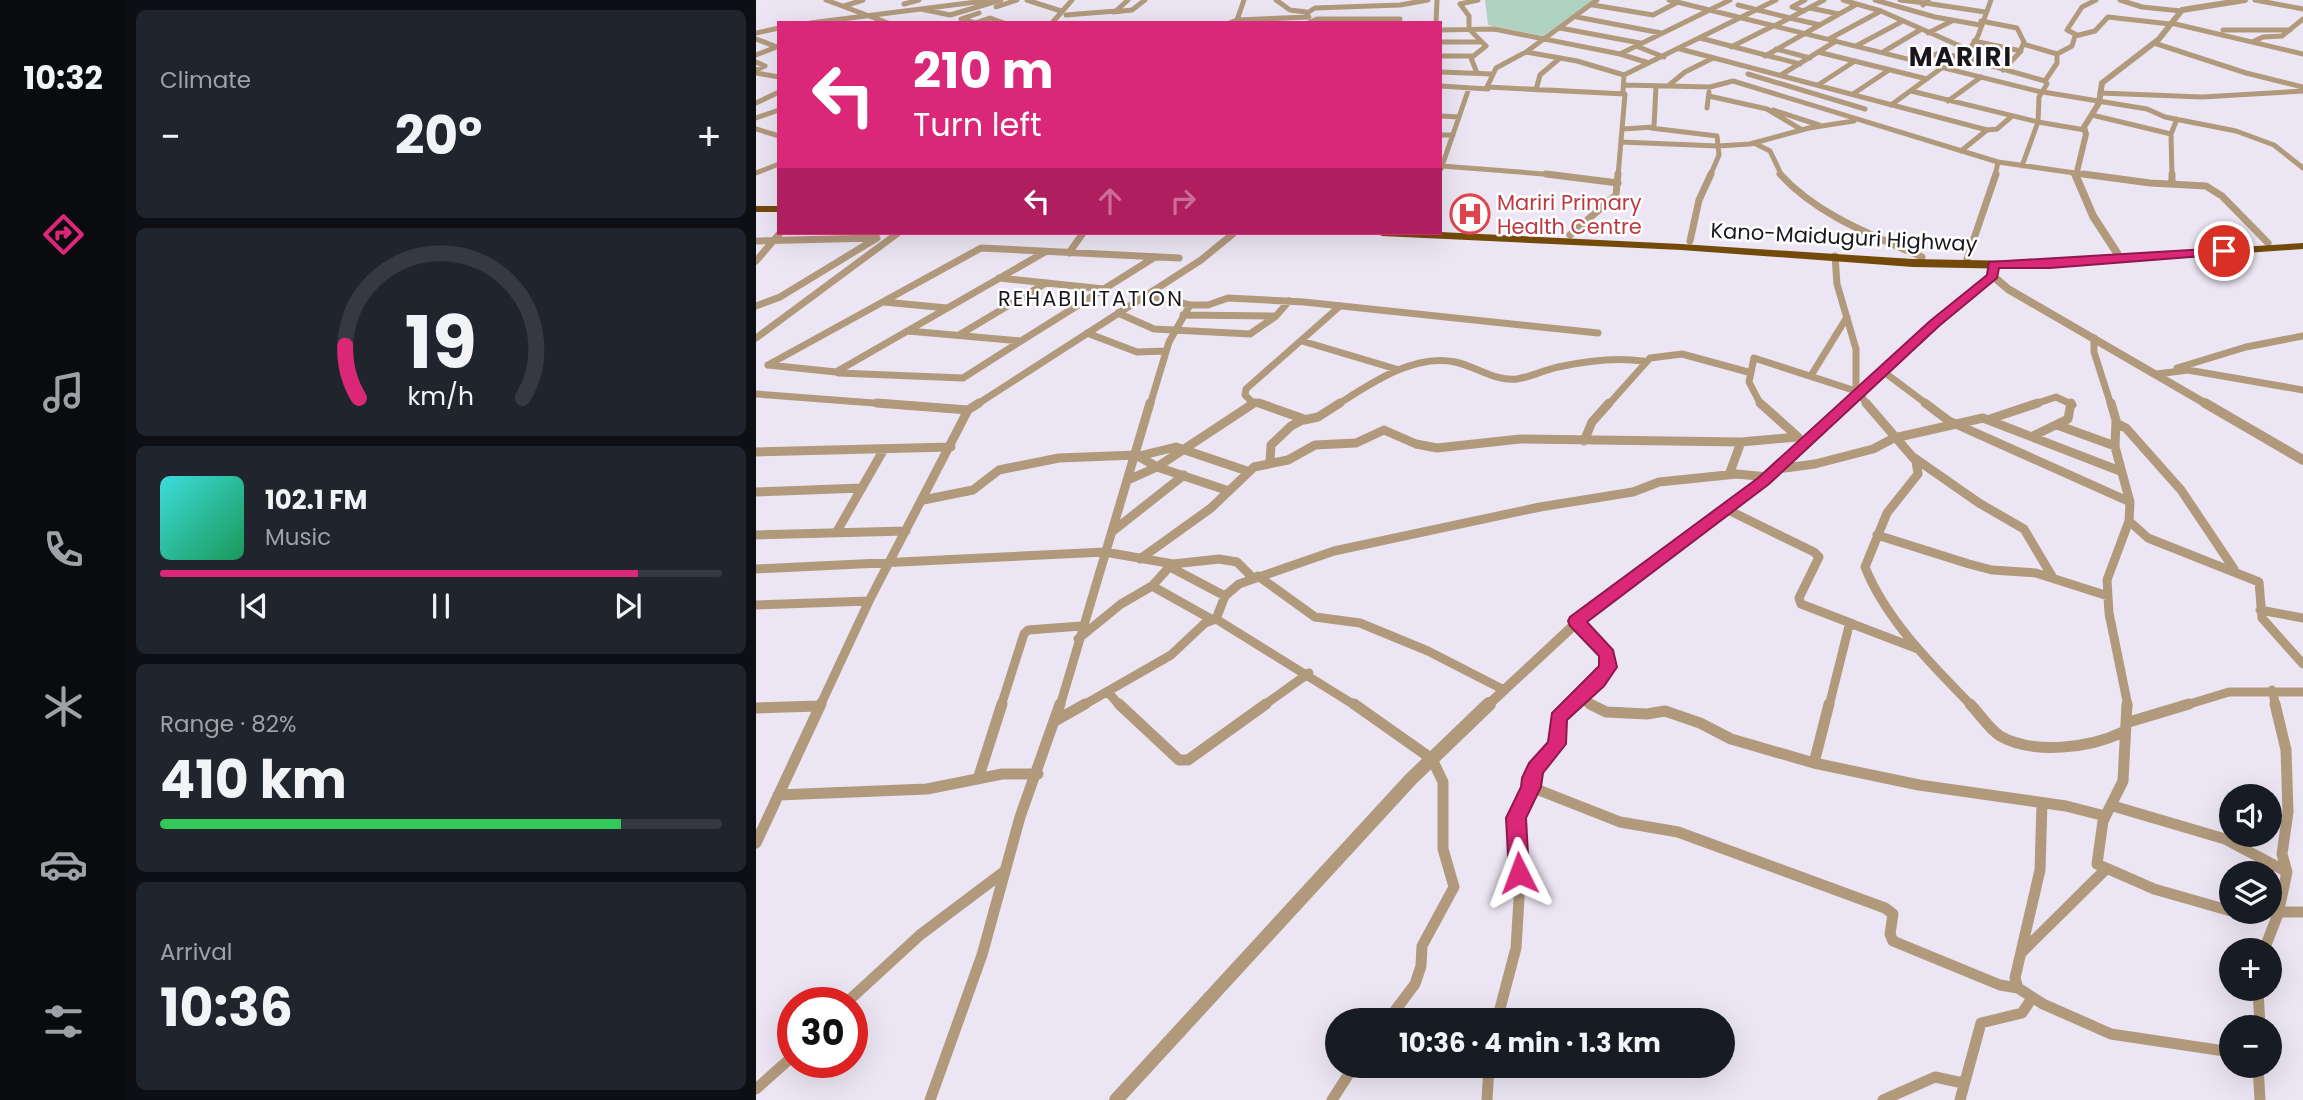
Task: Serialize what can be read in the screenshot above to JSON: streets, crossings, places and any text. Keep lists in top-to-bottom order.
{
  "streets": {
    "highway": ["Kano-Maiduguri Highway"]
  },
  "districts": ["MARIRI", "REHABILITATION"],
  "places": {
    "hospital": ["Mariri Primary Health Centre"]
  },
  "page": {
    "tabs": "10:32",
    "tile": [
      "Climate",
      ["Range · 82%", "410 km"],
      ["Arrival", "10:36"]
    ],
    "turn": ["210 m", "Turn left"],
    "heat": ["−", "20°", "+"],
    "song": ["102.1 FM", "Music"],
    "map_buttons": ["+", "−"],
    "limit": "30",
    "trip": "10:36 · 4 min · 1.3 km",
    "gauge": ["19", "km/h"]
  }
}
